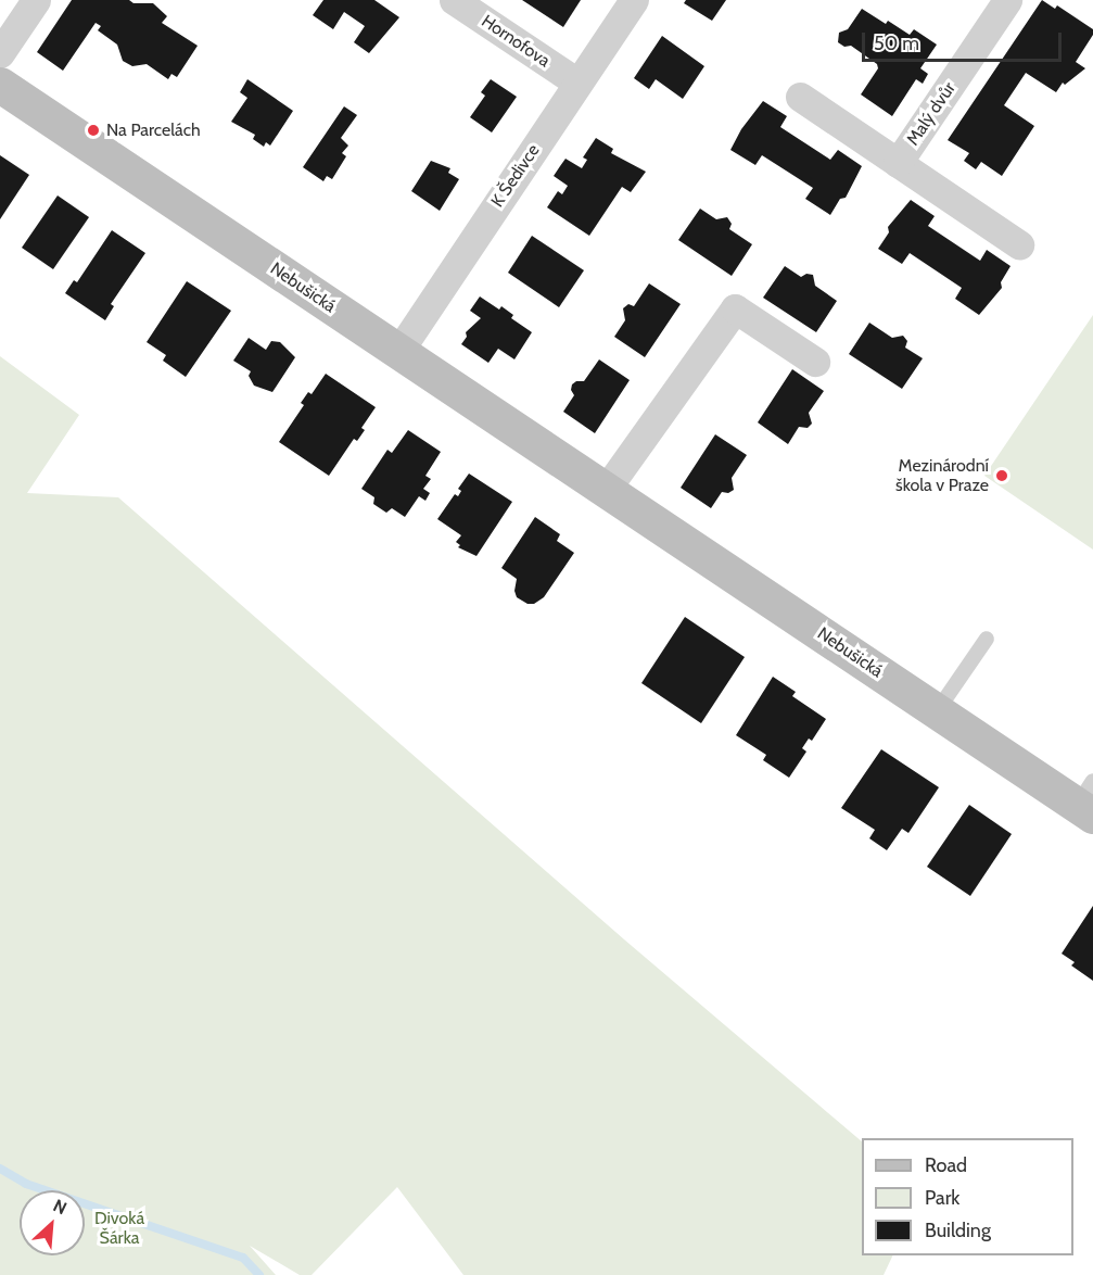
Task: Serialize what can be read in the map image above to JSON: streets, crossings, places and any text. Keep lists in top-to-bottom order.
{
  "streets": {
    "street": [
      "Hornofova",
      "Malý dvůr",
      "K Šedivce",
      "Nebušická"
    ]
  },
  "crossings": [
    ["Hornofova", "K Šedivce"],
    ["K Šedivce", "Nebušická"]
  ],
  "parks": ["Divoká Šárka"],
  "places": ["Na Parcelách", "Mezinárodní škola v Praze"],
  "legend": ["Road", "Park", "Building"],
  "scale_bar": "50 m",
  "north": "top right"
}
